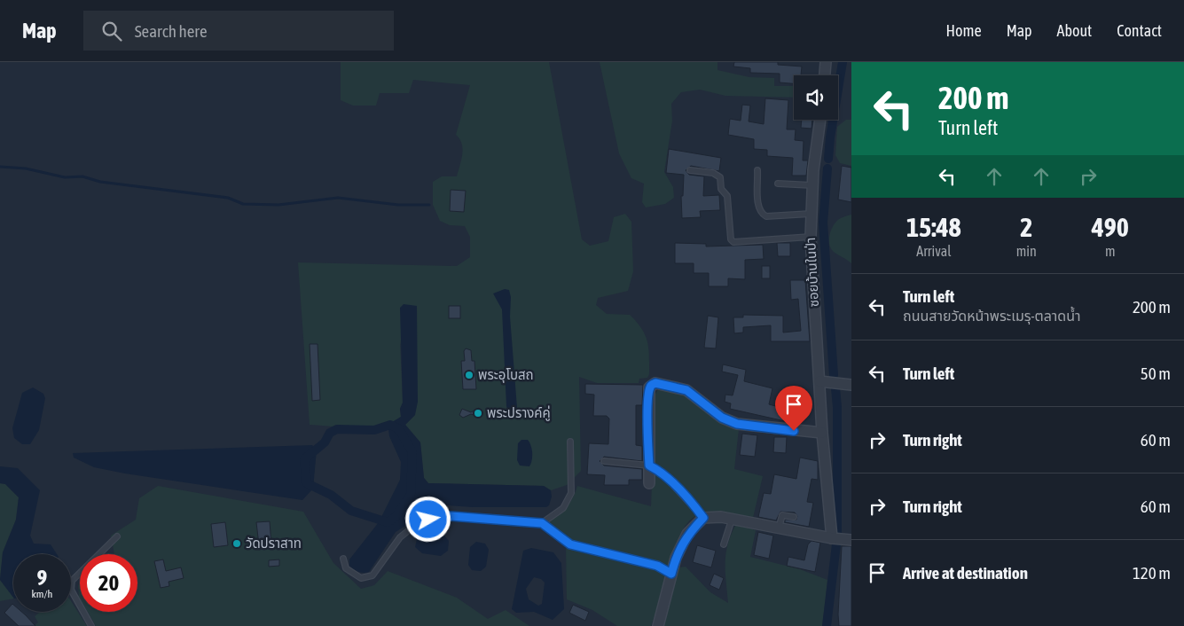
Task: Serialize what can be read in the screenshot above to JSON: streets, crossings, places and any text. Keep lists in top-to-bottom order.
{
  "streets": {
    "street": ["ซอยบ้านในป่า"]
  },
  "places": ["พระอุโบสถ", "พระปรางค์คู่", "วัดปราสาท"],
  "page": {
    "header": "Map",
    "search": "Search here",
    "nav": [
      "Home",
      "Map",
      "About",
      "Contact"
    ],
    "turn": ["200 m", "Turn left"],
    "eta": [
      "15:48",
      "Arrival",
      "2",
      "min",
      "490",
      "m"
    ],
    "list": [
      {
        "name": "Turn left",
        "note": "ถนนสายวัดหน้าพระเมรุ-ตลาดน้ำ",
        "value": "200 m"
      },
      {
        "name": "Turn left",
        "value": "50 m"
      },
      {
        "name": "Turn right",
        "value": "60 m"
      },
      {
        "name": "Turn right",
        "value": "60 m"
      },
      {
        "name": "Arrive at destination",
        "value": "120 m"
      }
    ],
    "speed": "9 km/h",
    "limit": "20"
  }
}
